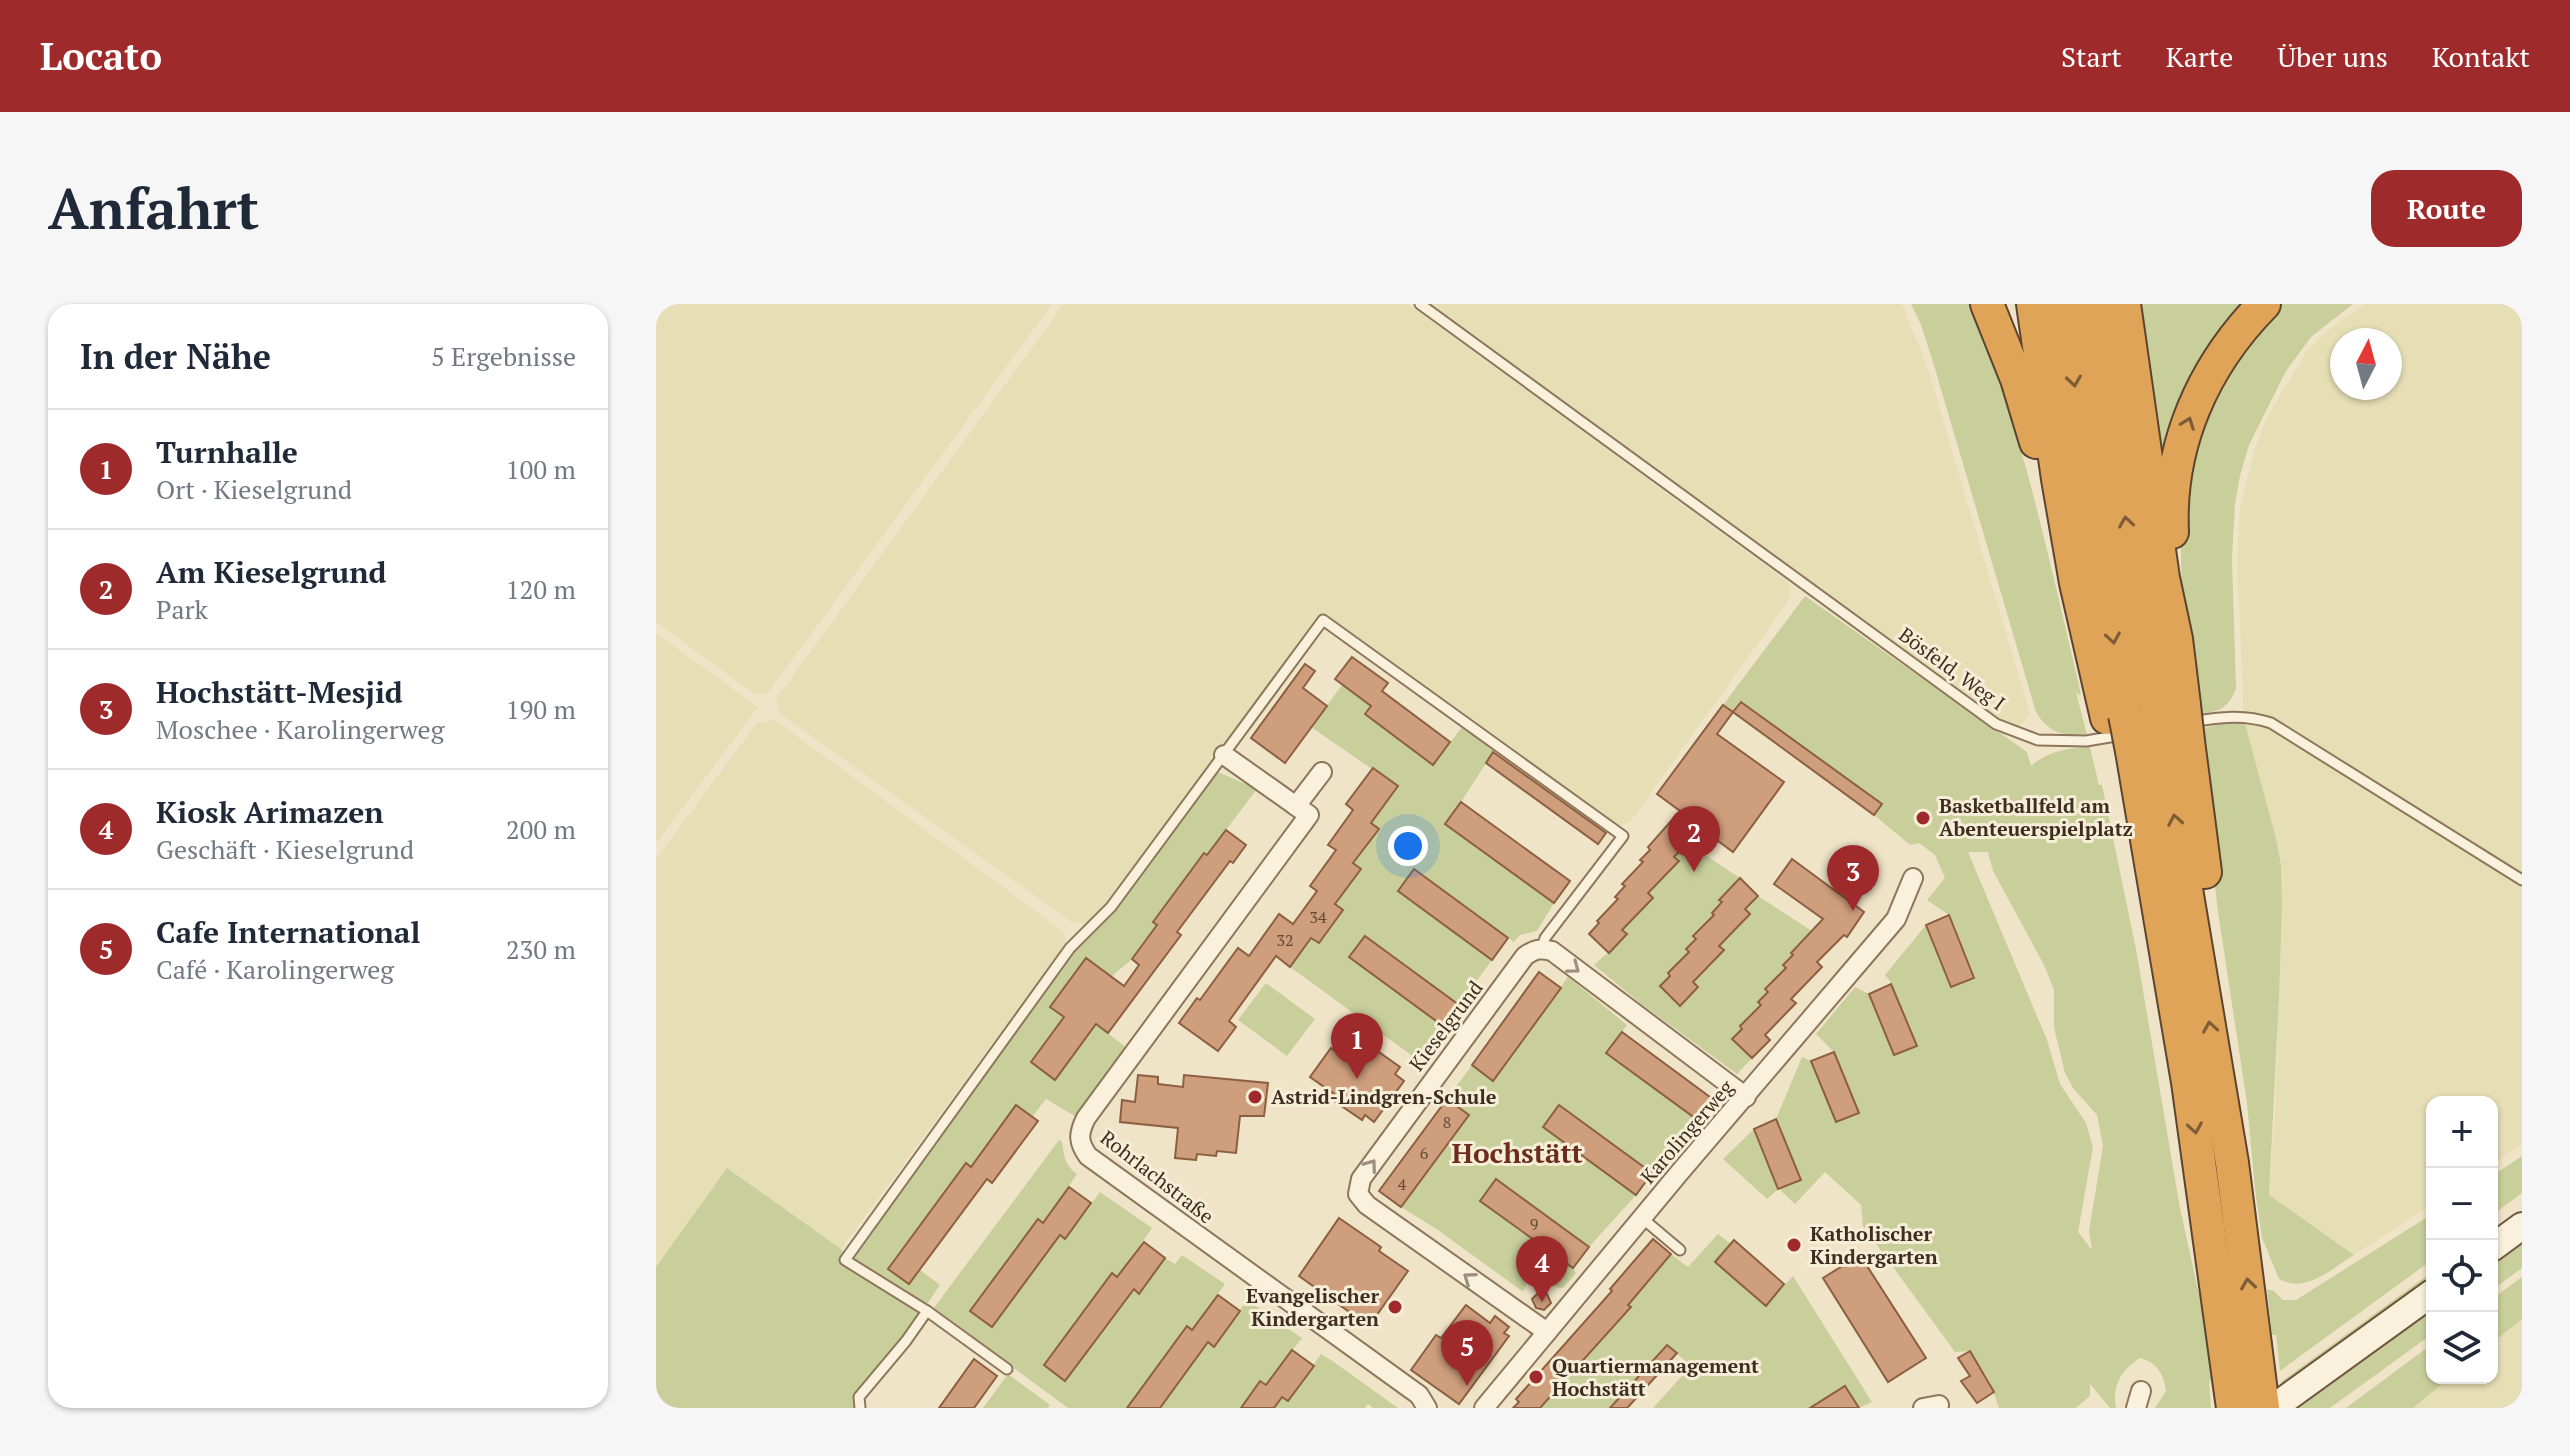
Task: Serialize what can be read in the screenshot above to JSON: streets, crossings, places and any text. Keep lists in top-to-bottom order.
{
  "streets": {
    "street": ["Kieselgrund", "Karolingerweg", "Rohrlachstraße"],
    "lane": ["Bösfeld, Weg I"]
  },
  "crossings": [
    ["Kieselgrund", "Karolingerweg"]
  ],
  "districts": ["Hochstätt"],
  "places": [
    "Basketballfeld am Abenteuerspielplatz",
    "Astrid-Lindgren-Schule",
    "Katholischer Kindergarten",
    "Evangelischer Kindergarten",
    "Quartiermanagement Hochstätt"
  ],
  "house_numbers": [
    "34",
    "32",
    "8",
    "6",
    "4",
    "9"
  ],
  "north": "top",
  "page": {
    "header": "Locato",
    "nav": [
      "Start",
      "Karte",
      "Über uns",
      "Kontakt"
    ],
    "buttons": "Route",
    "title": "Anfahrt",
    "heading": ["In der Nähe", "5 Ergebnisse"],
    "list": [
      {
        "mark": "1",
        "name": "Turnhalle",
        "note": "Ort · Kieselgrund",
        "value": "100 m"
      },
      {
        "mark": "2",
        "name": "Am Kieselgrund",
        "note": "Park",
        "value": "120 m"
      },
      {
        "mark": "3",
        "name": "Hochstätt-Mesjid",
        "note": "Moschee · Karolingerweg",
        "value": "190 m"
      },
      {
        "mark": "4",
        "name": "Kiosk Arimazen",
        "note": "Geschäft · Kieselgrund",
        "value": "200 m"
      },
      {
        "mark": "5",
        "name": "Cafe International",
        "note": "Café · Karolingerweg",
        "value": "230 m"
      }
    ],
    "pins": [
      "2",
      "3",
      "1",
      "4",
      "5"
    ],
    "map_buttons": ["+", "−"]
  }
}
